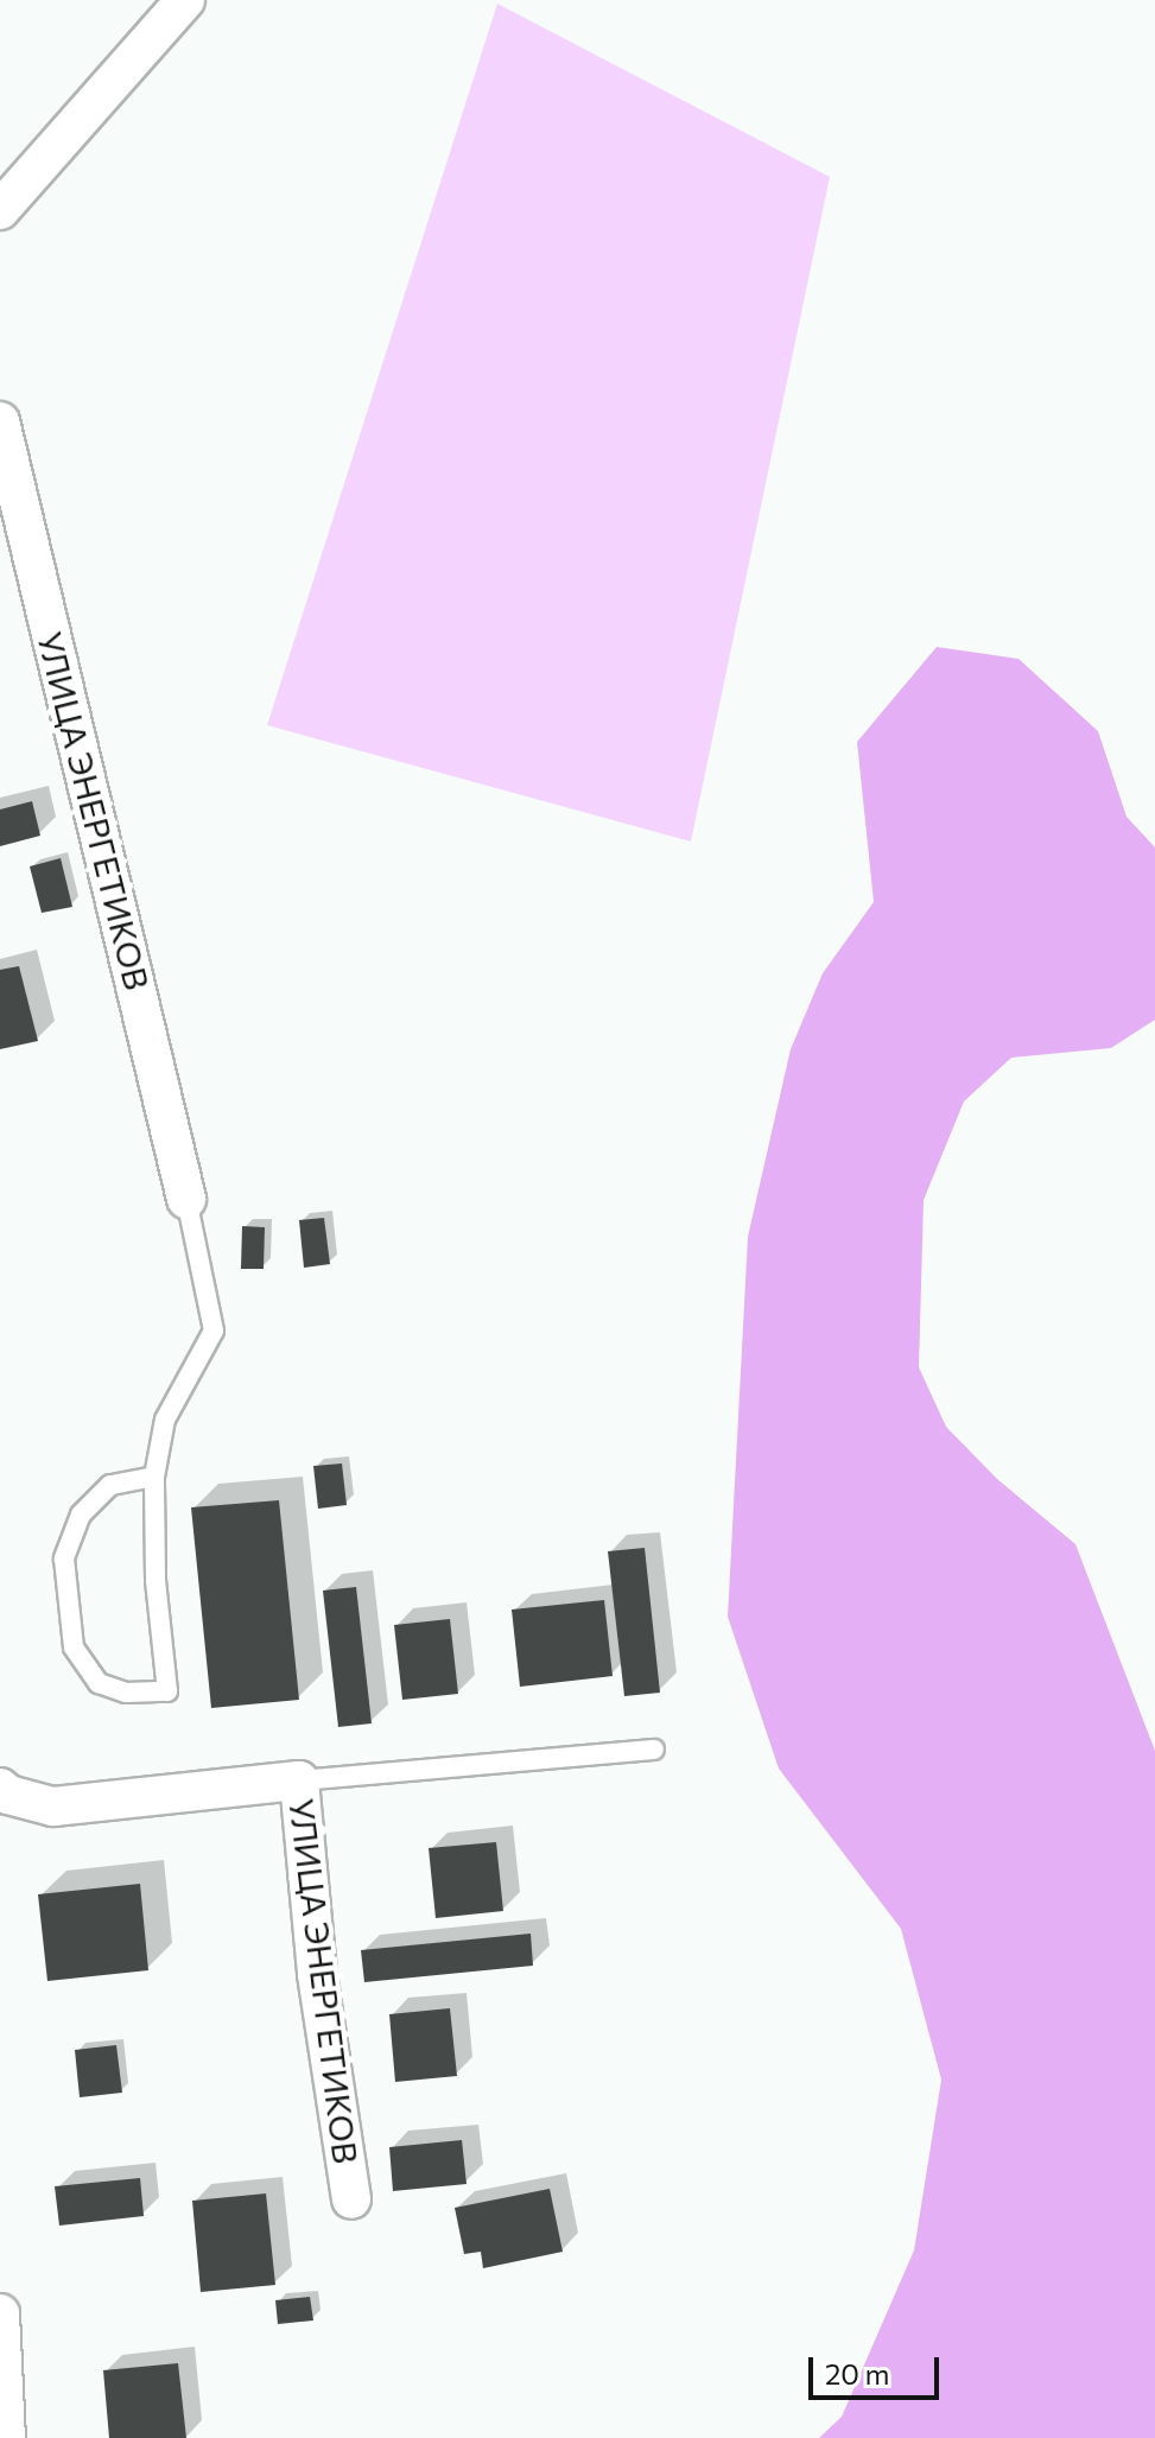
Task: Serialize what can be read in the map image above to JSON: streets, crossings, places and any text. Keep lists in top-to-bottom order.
{
  "streets": {
    "street": ["УЛИЦА ЭНЕРГЕТИКОВ"]
  },
  "scale_bar": "20 m"
}
